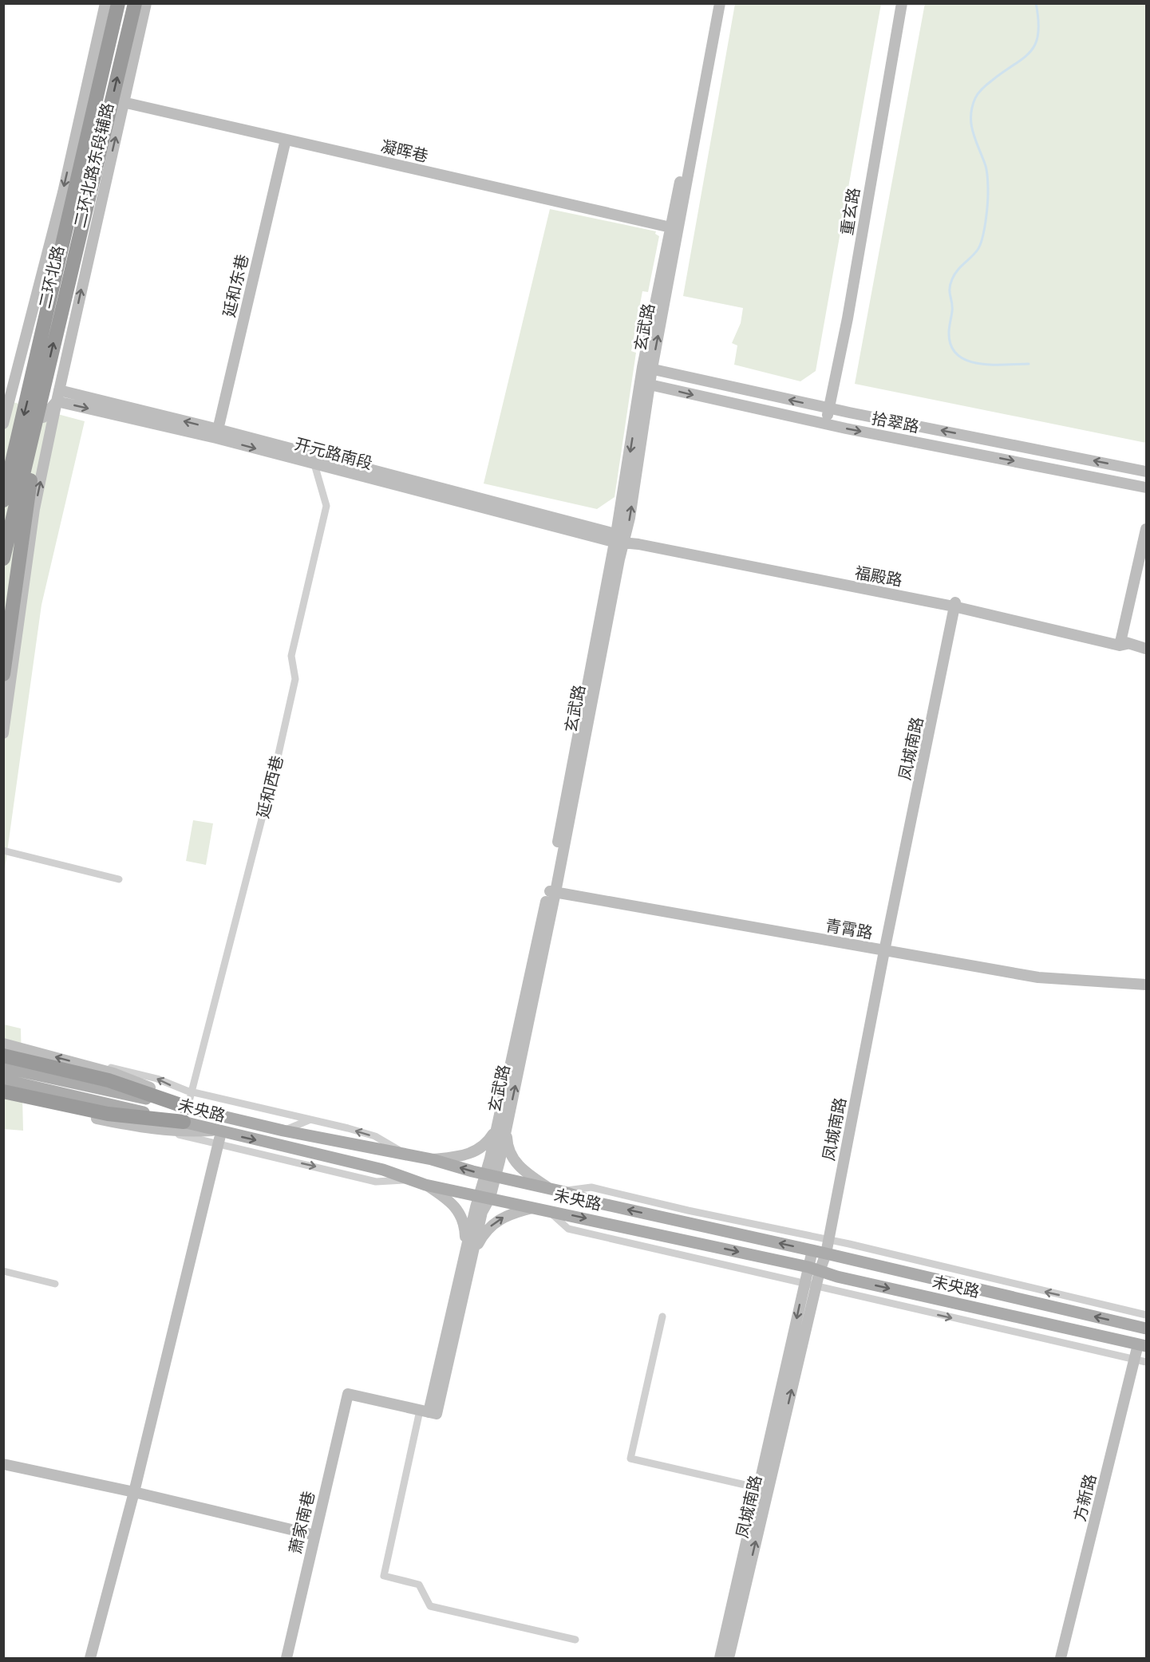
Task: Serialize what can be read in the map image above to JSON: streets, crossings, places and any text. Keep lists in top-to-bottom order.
{
  "streets": {
    "highway": ["二环北路"],
    "main road": ["未央路"],
    "street": [
      "凝晖巷",
      "二环北路东段辅路",
      "重玄路",
      "延和东巷",
      "玄武路",
      "拾翠路",
      "开元路南段",
      "福殿路",
      "凤城南路",
      "延和西巷",
      "青霄路",
      "方新路",
      "萧家南巷"
    ]
  },
  "crossings": [
    ["凝晖巷", "二环北路东段辅路"],
    ["凝晖巷", "延和东巷"],
    ["凝晖巷", "玄武路"],
    ["二环北路东段辅路", "开元路南段"],
    ["重玄路", "拾翠路"],
    ["延和东巷", "开元路南段"],
    ["玄武路", "拾翠路"],
    ["玄武路", "开元路南段"],
    ["玄武路", "福殿路"],
    ["玄武路", "青霄路"],
    ["玄武路", "未央路"],
    ["玄武路", "萧家南巷"],
    ["开元路南段", "福殿路"],
    ["开元路南段", "延和西巷"],
    ["福殿路", "凤城南路"],
    ["凤城南路", "青霄路"],
    ["凤城南路", "未央路"],
    ["延和西巷", "未央路"],
    ["未央路", "方新路"]
  ]
}
